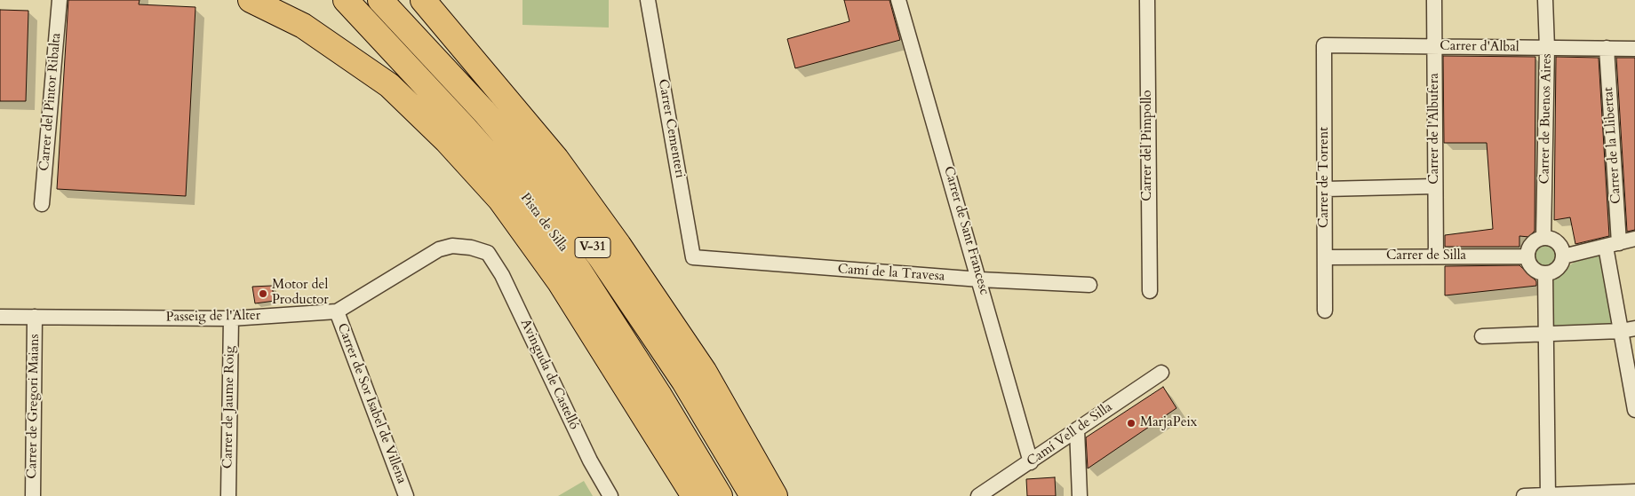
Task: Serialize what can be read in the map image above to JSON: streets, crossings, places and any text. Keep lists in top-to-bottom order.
{
  "streets": {
    "highway": ["Pista de Silla", "V-31"],
    "street": [
      "Carrer d'Albal",
      "Carrer del Pintor Ribalta",
      "Carrer de Buenos Aires",
      "Carrer Cementeri",
      "Carrer de l'Albufera",
      "Carrer del Pimpollo",
      "Carrer de la Llibertat",
      "Carrer de Torrent",
      "Carrer de Sant Francesc",
      "Carrer de Silla",
      "Camí de la Travesa",
      "Passeig de l'Alter",
      "Avinguda de Castelló",
      "Carrer de Sor Isabel de Villena",
      "Carrer de Gregori Maians",
      "Carrer de Jaume Roig",
      "Camí Vell de Silla"
    ]
  },
  "crossings": [
    ["Carrer d'Albal", "Carrer de Buenos Aires"],
    ["Carrer d'Albal", "Carrer de l'Albufera"],
    ["Carrer d'Albal", "Carrer de la Llibertat"],
    ["Carrer d'Albal", "Carrer de Torrent"],
    ["Carrer de Buenos Aires", "Carrer de Silla"],
    ["Carrer Cementeri", "Camí de la Travesa"],
    ["Carrer de l'Albufera", "Carrer de Silla"],
    ["Carrer de Torrent", "Carrer de Silla"],
    ["Carrer de Sant Francesc", "Camí de la Travesa"],
    ["Carrer de Sant Francesc", "Camí Vell de Silla"],
    ["Passeig de l'Alter", "Avinguda de Castelló"],
    ["Passeig de l'Alter", "Carrer de Sor Isabel de Villena"],
    ["Passeig de l'Alter", "Carrer de Gregori Maians"],
    ["Passeig de l'Alter", "Carrer de Jaume Roig"]
  ],
  "places": ["Motor del Productor", "MarjaPeix"]
}
